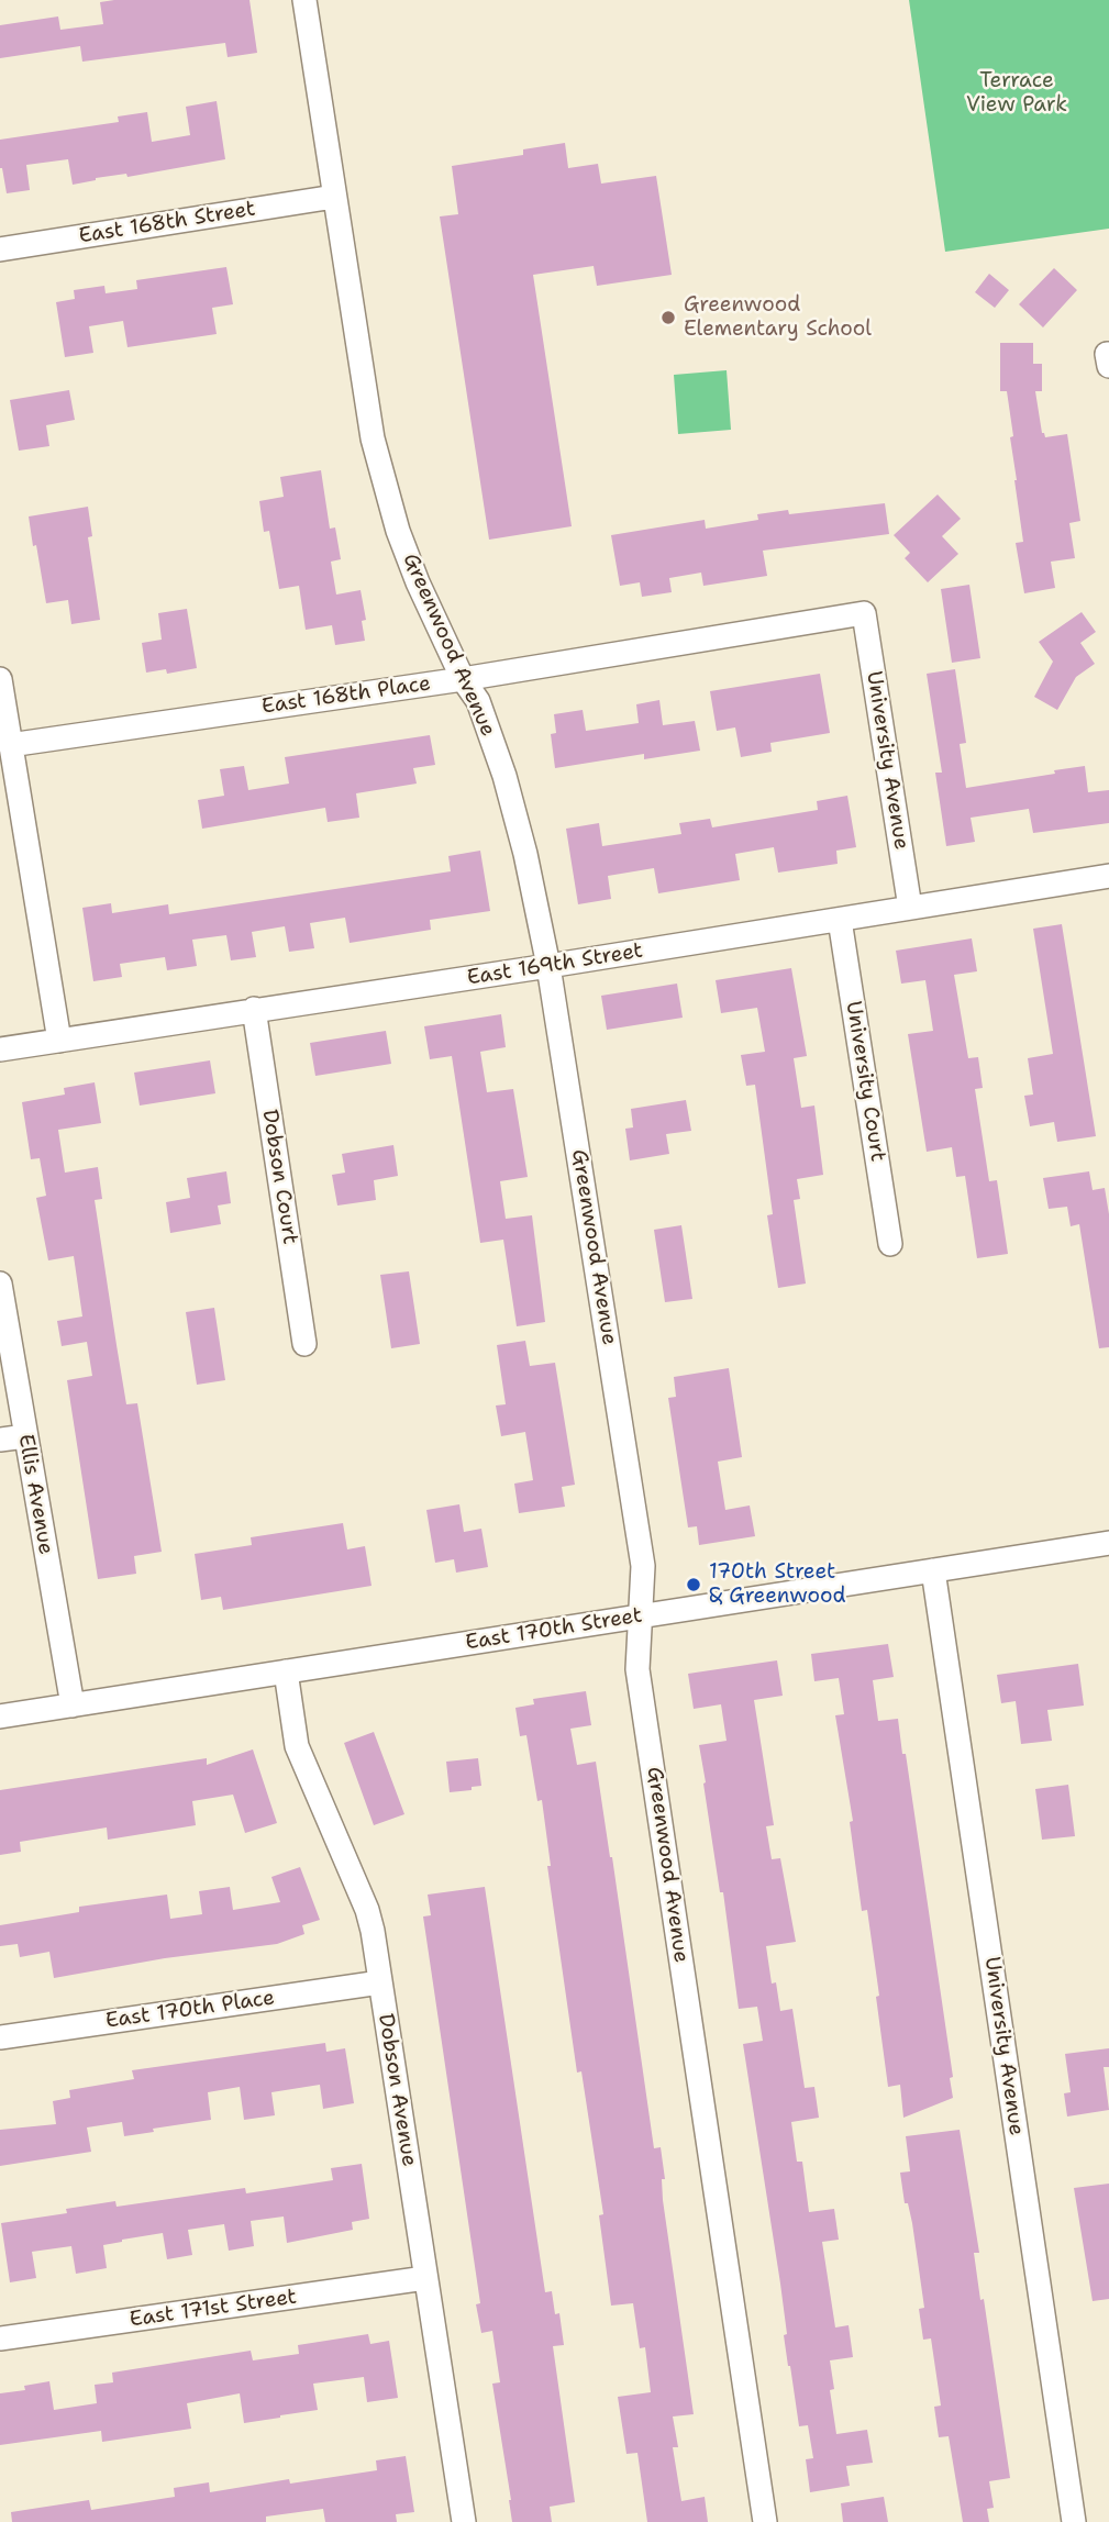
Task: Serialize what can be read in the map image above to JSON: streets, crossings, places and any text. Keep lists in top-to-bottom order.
{
  "streets": {
    "street": [
      "East 168th Street",
      "Greenwood Avenue",
      "East 168th Place",
      "University Avenue",
      "East 169th Street",
      "University Court",
      "Dobson Court",
      "Ellis Avenue",
      "East 170th Street",
      "East 170th Place",
      "Dobson Avenue",
      "East 171st Street"
    ]
  },
  "crossings": [
    ["East 168th Street", "Greenwood Avenue"],
    ["Greenwood Avenue", "East 168th Place"],
    ["Greenwood Avenue", "East 169th Street"],
    ["Greenwood Avenue", "East 170th Street"],
    ["East 168th Place", "University Avenue"],
    ["University Avenue", "East 169th Street"],
    ["University Avenue", "East 170th Street"],
    ["East 169th Street", "University Court"],
    ["East 169th Street", "Dobson Court"],
    ["Ellis Avenue", "East 170th Street"],
    ["East 170th Street", "Dobson Avenue"],
    ["East 170th Place", "Dobson Avenue"],
    ["Dobson Avenue", "East 171st Street"]
  ],
  "parks": ["Terrace View Park"],
  "places": ["Greenwood Elementary School", "170th Street & Greenwood"]
}
